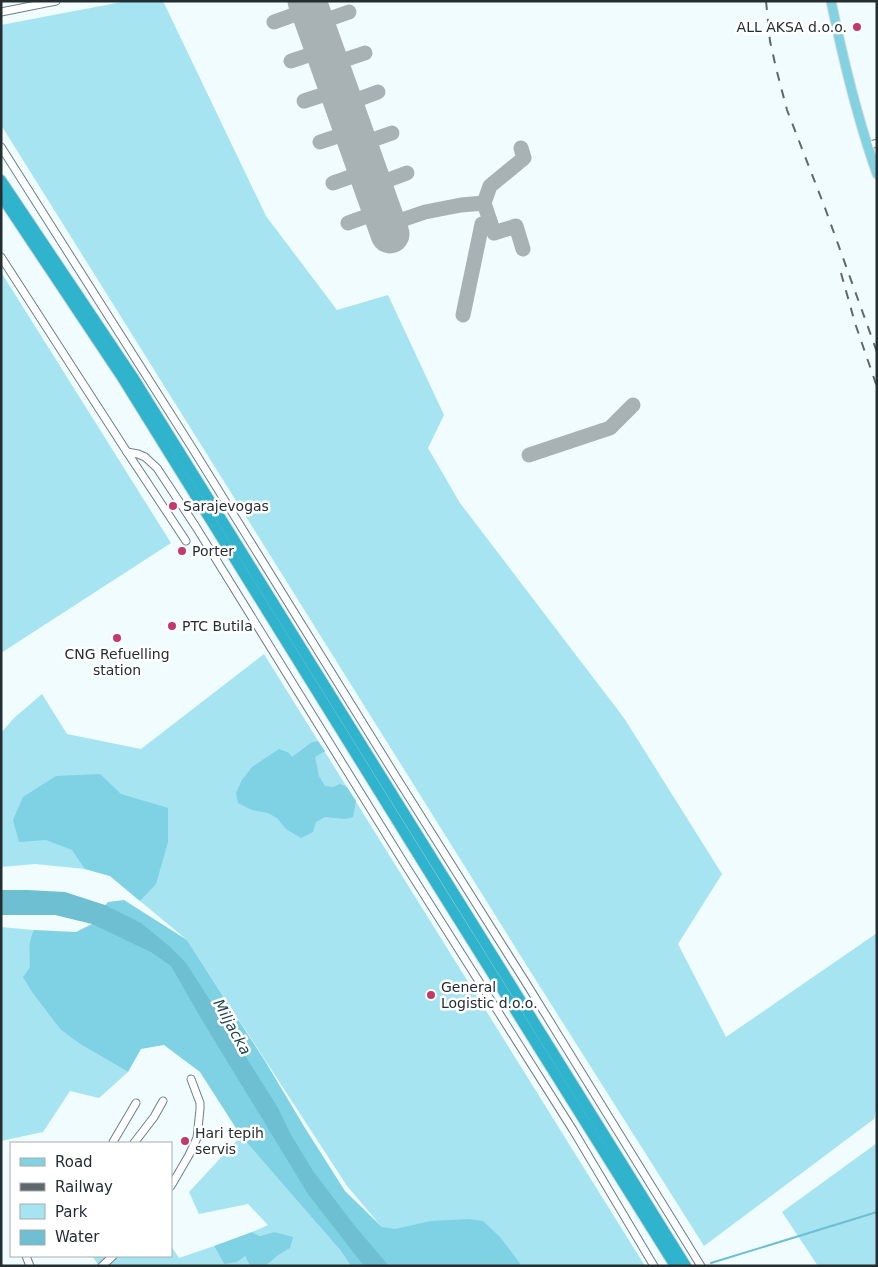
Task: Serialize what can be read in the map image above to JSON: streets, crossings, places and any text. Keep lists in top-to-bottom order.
{
  "water": ["Miljacka"],
  "places": [
    "ALL AKSA d.o.o.",
    "Sarajevogas",
    "Porter",
    "PTC Butila",
    "CNG Refuelling station",
    "General Logistic d.o.o.",
    "Hari tepih servis"
  ],
  "legend": [
    "Road",
    "Railway",
    "Park",
    "Water"
  ]
}
